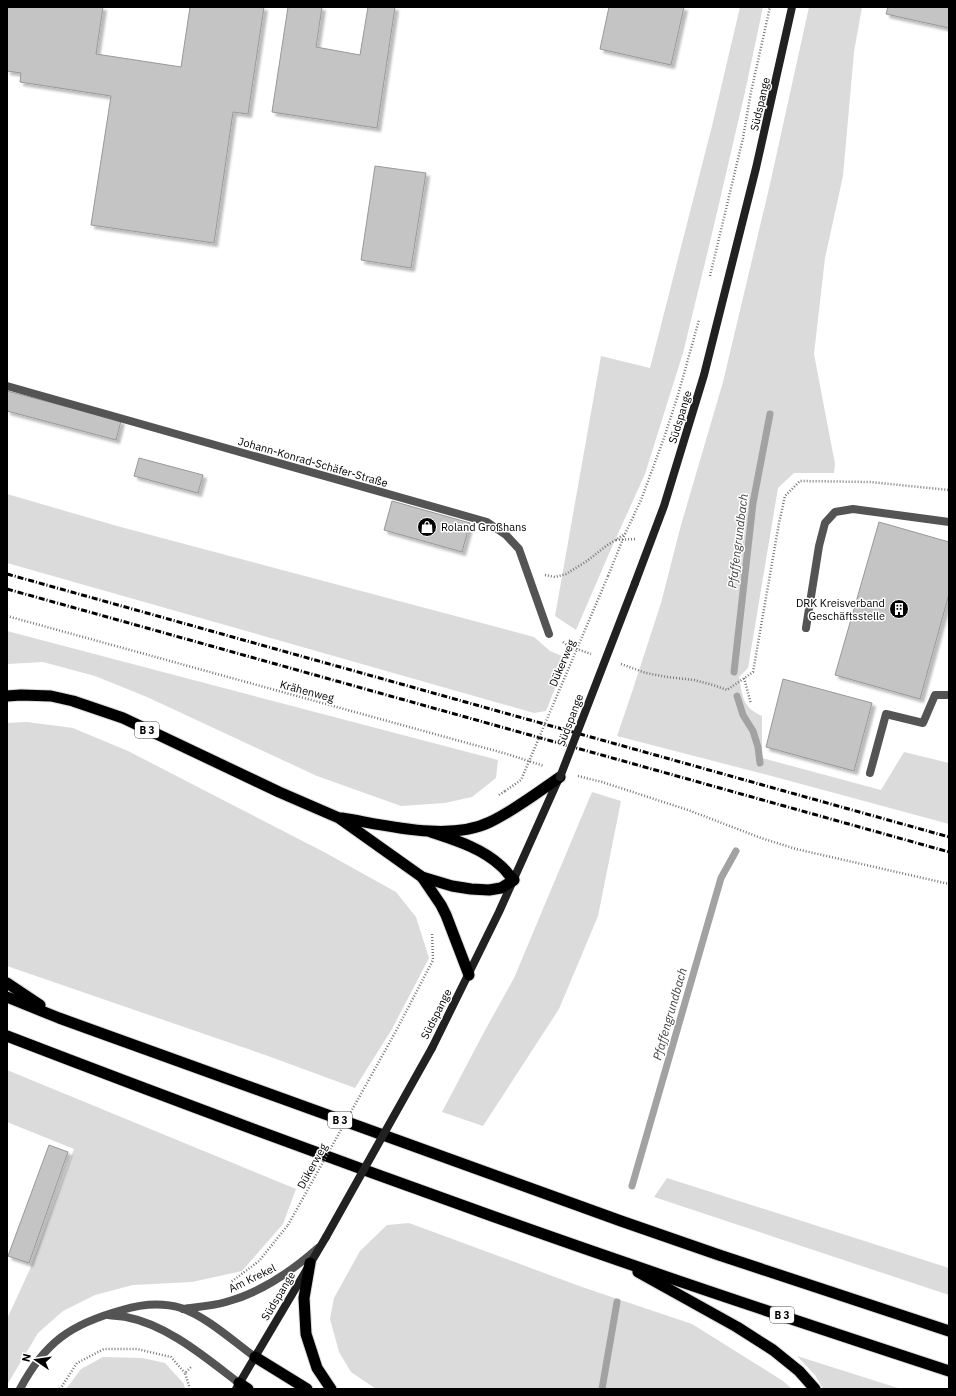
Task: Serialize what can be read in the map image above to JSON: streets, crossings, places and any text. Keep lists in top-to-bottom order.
{
  "streets": {
    "highway": ["B 3"],
    "main road": ["Südspange"],
    "street": ["Johann-Konrad-Schäfer-Straße", "Am Krekel"],
    "path": ["Dükerweg", "Krähenweg"]
  },
  "crossings": [
    ["Südspange", "B 3"],
    ["Südspange", "Am Krekel"]
  ],
  "water": ["Pfaffengrundbach"],
  "places": {
    "shop": ["Roland Großhans"],
    "building": ["DRK Kreisverband Geschäftsstelle"]
  },
  "north": "left"
}
